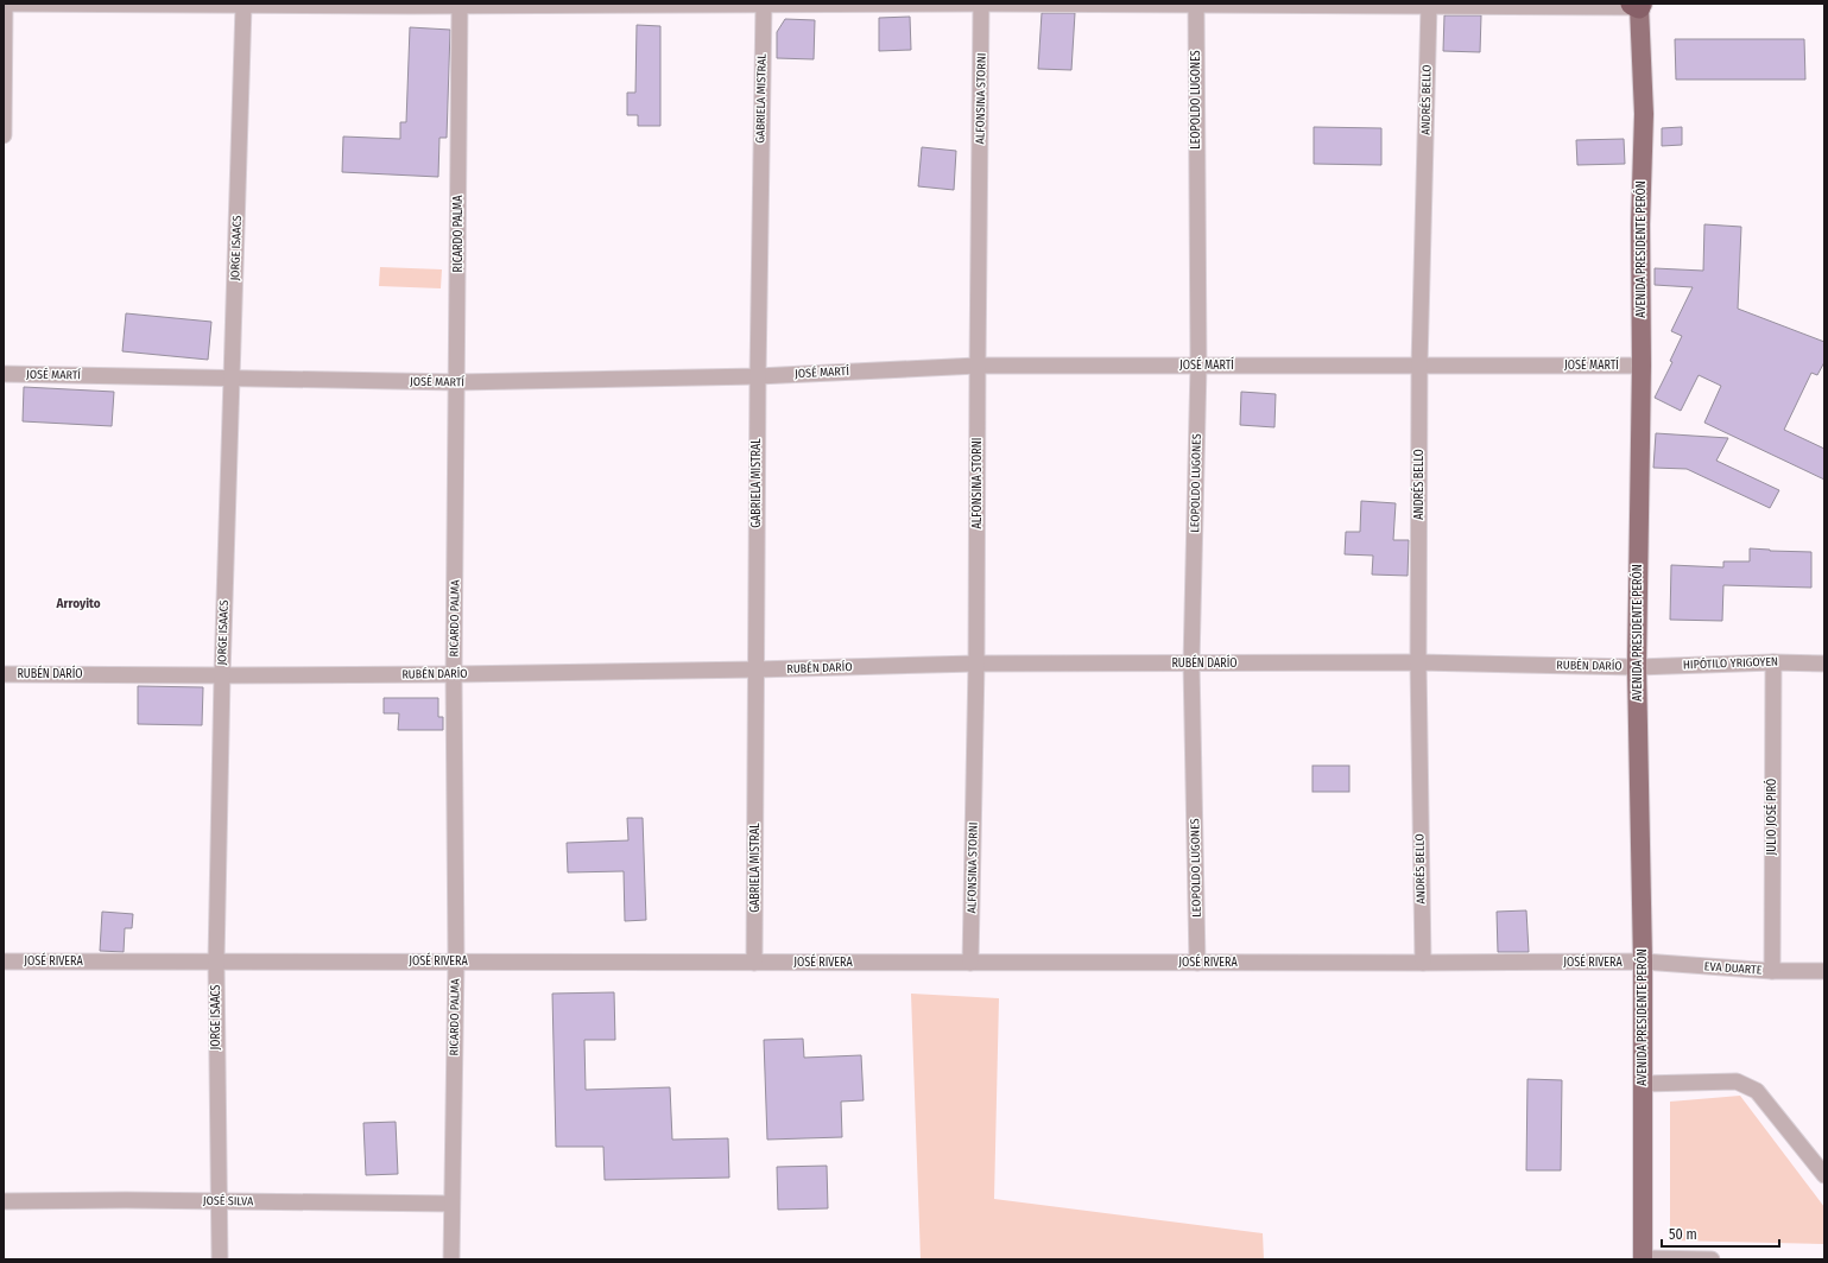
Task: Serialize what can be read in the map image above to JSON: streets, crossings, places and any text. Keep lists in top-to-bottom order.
{
  "streets": {
    "main road": ["AVENIDA PRESIDENTE PERÓN"],
    "street": [
      "GABRIELA MISTRAL",
      "ALFONSINA STORNI",
      "LEOPOLDO LUGONES",
      "ANDRÉS BELLO",
      "RICARDO PALMA",
      "JORGE ISAACS",
      "JOSÉ MARTÍ",
      "RUBÉN DARÍO",
      "HIPÓTILO YRIGOYEN",
      "JULIO JOSÉ PIRÓ",
      "JOSÉ RIVERA",
      "EVA DUARTE",
      "JOSÉ SILVA"
    ]
  },
  "crossings": [
    ["GABRIELA MISTRAL", "JOSÉ MARTÍ"],
    ["GABRIELA MISTRAL", "RUBÉN DARÍO"],
    ["GABRIELA MISTRAL", "JOSÉ RIVERA"],
    ["ALFONSINA STORNI", "JOSÉ MARTÍ"],
    ["ALFONSINA STORNI", "RUBÉN DARÍO"],
    ["ALFONSINA STORNI", "JOSÉ RIVERA"],
    ["LEOPOLDO LUGONES", "JOSÉ MARTÍ"],
    ["LEOPOLDO LUGONES", "RUBÉN DARÍO"],
    ["LEOPOLDO LUGONES", "JOSÉ RIVERA"],
    ["ANDRÉS BELLO", "JOSÉ MARTÍ"],
    ["ANDRÉS BELLO", "RUBÉN DARÍO"],
    ["ANDRÉS BELLO", "JOSÉ RIVERA"],
    ["RICARDO PALMA", "JOSÉ MARTÍ"],
    ["RICARDO PALMA", "RUBÉN DARÍO"],
    ["RICARDO PALMA", "JOSÉ RIVERA"],
    ["RICARDO PALMA", "JOSÉ SILVA"],
    ["JORGE ISAACS", "JOSÉ MARTÍ"],
    ["JORGE ISAACS", "RUBÉN DARÍO"],
    ["JORGE ISAACS", "JOSÉ RIVERA"],
    ["JORGE ISAACS", "JOSÉ SILVA"],
    ["AVENIDA PRESIDENTE PERÓN", "JOSÉ MARTÍ"],
    ["AVENIDA PRESIDENTE PERÓN", "RUBÉN DARÍO"],
    ["AVENIDA PRESIDENTE PERÓN", "HIPÓTILO YRIGOYEN"],
    ["AVENIDA PRESIDENTE PERÓN", "JOSÉ RIVERA"],
    ["AVENIDA PRESIDENTE PERÓN", "EVA DUARTE"],
    ["RUBÉN DARÍO", "HIPÓTILO YRIGOYEN"],
    ["HIPÓTILO YRIGOYEN", "JULIO JOSÉ PIRÓ"],
    ["JULIO JOSÉ PIRÓ", "EVA DUARTE"],
    ["JOSÉ RIVERA", "EVA DUARTE"]
  ],
  "districts": ["Arroyito"],
  "scale_bar": "50 m"
}
